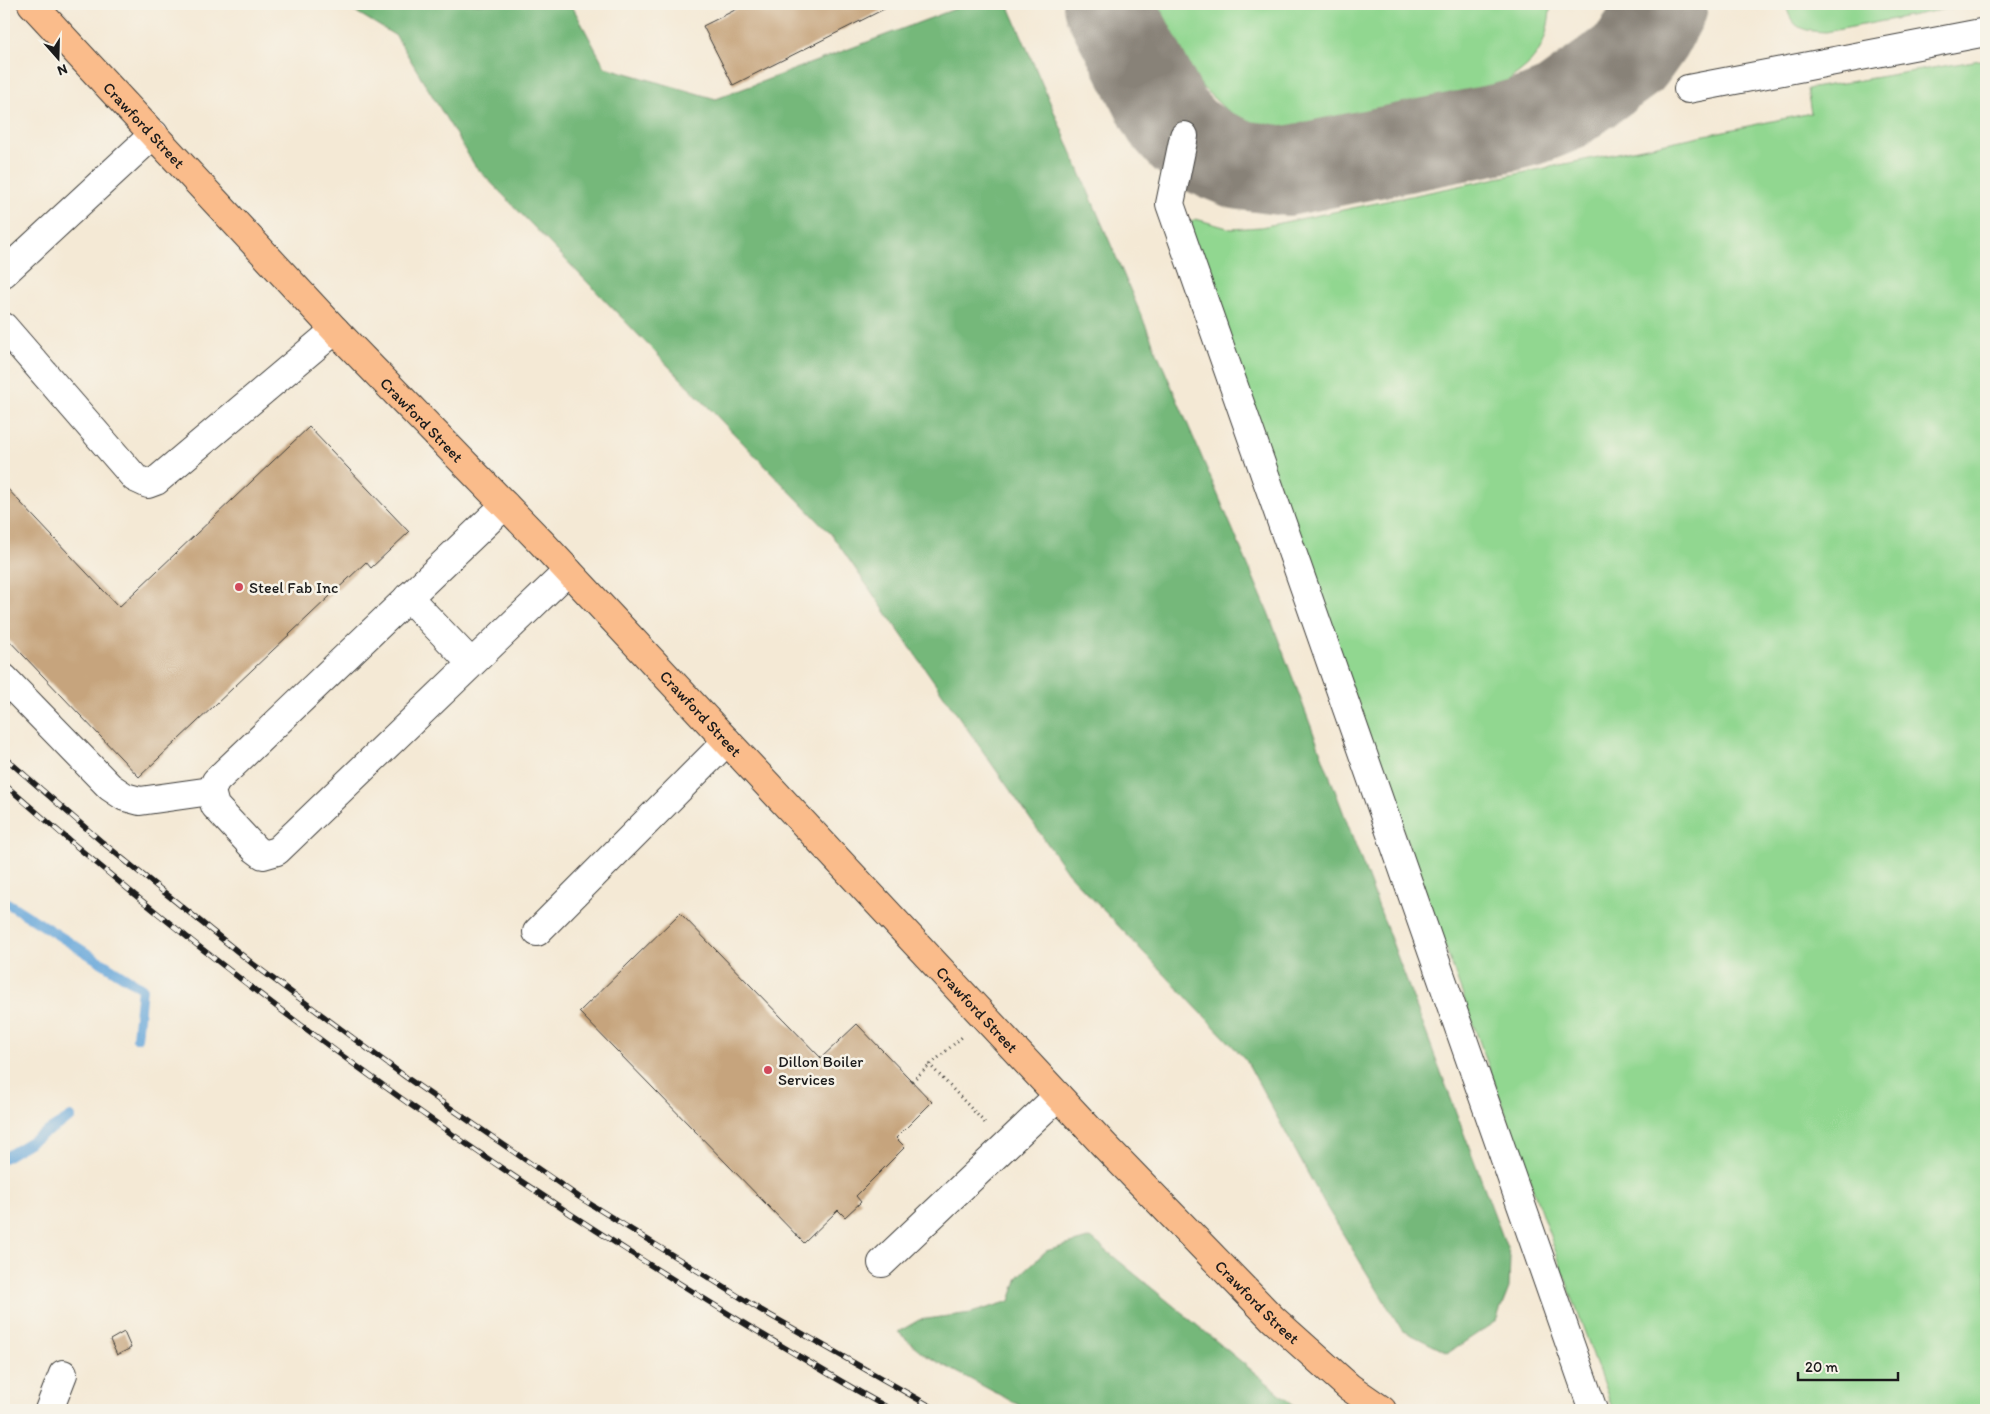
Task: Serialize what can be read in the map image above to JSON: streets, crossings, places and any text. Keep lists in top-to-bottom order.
{
  "streets": {
    "main road": ["Crawford Street"]
  },
  "places": ["Steel Fab Inc", "Dillon Boiler Services"],
  "scale_bar": "20 m",
  "north": "bottom"
}
